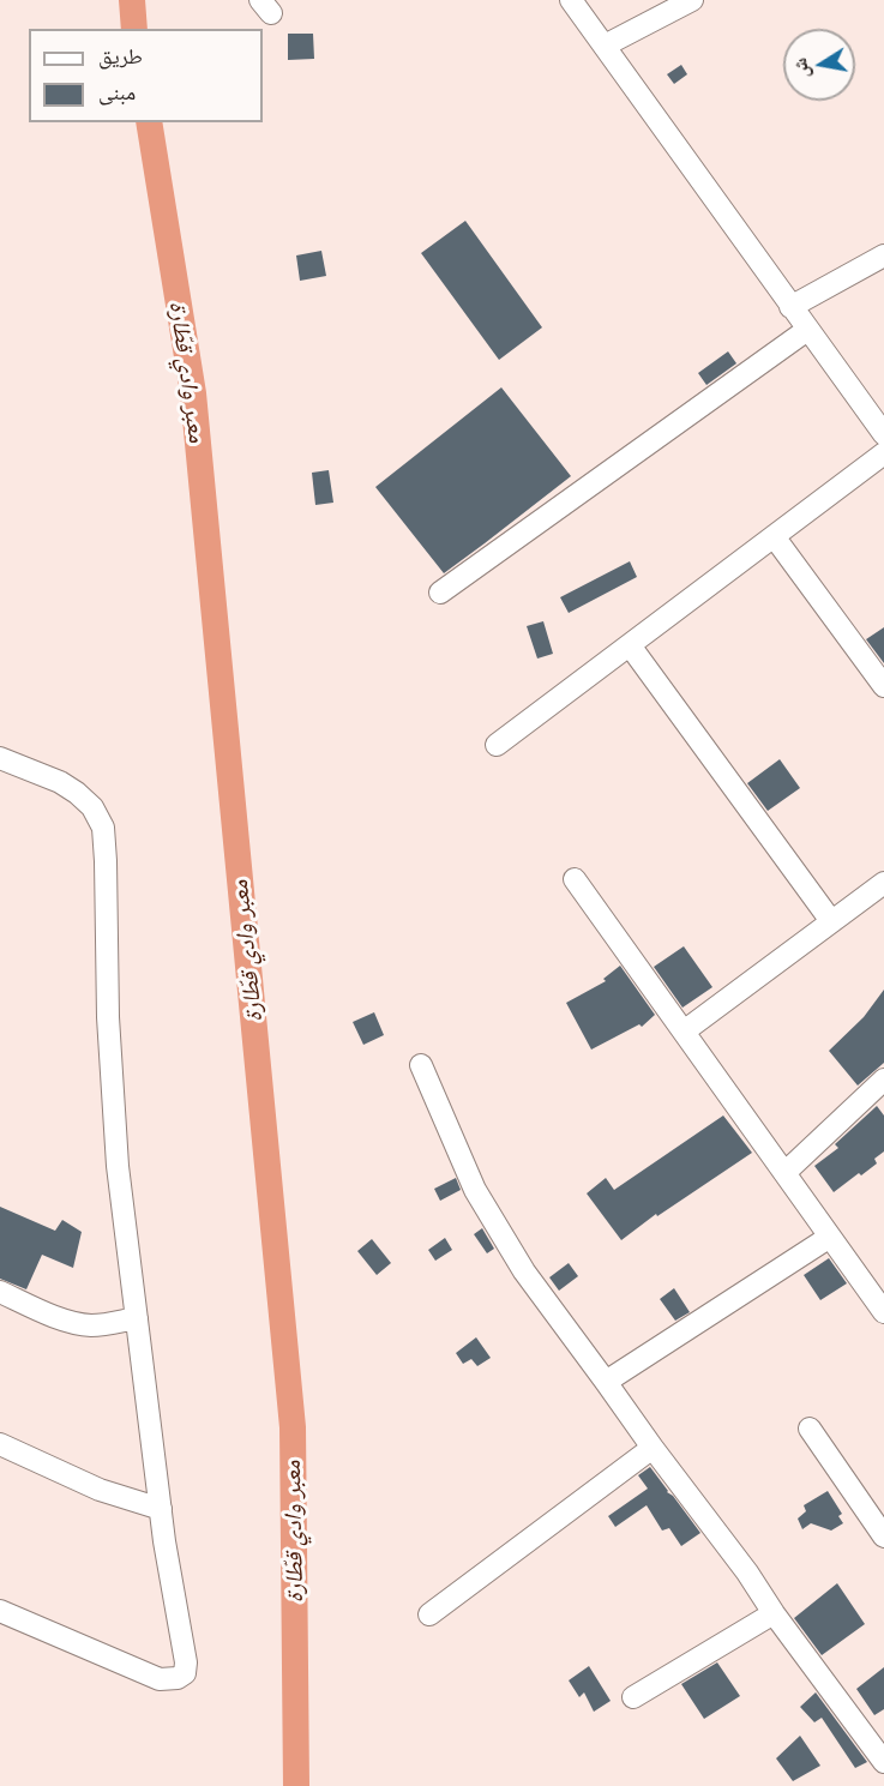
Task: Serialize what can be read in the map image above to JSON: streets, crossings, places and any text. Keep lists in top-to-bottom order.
{
  "water": ["معبر وادي قطّارة"],
  "legend": ["طريق", "مبنى"],
  "north": "left"
}
